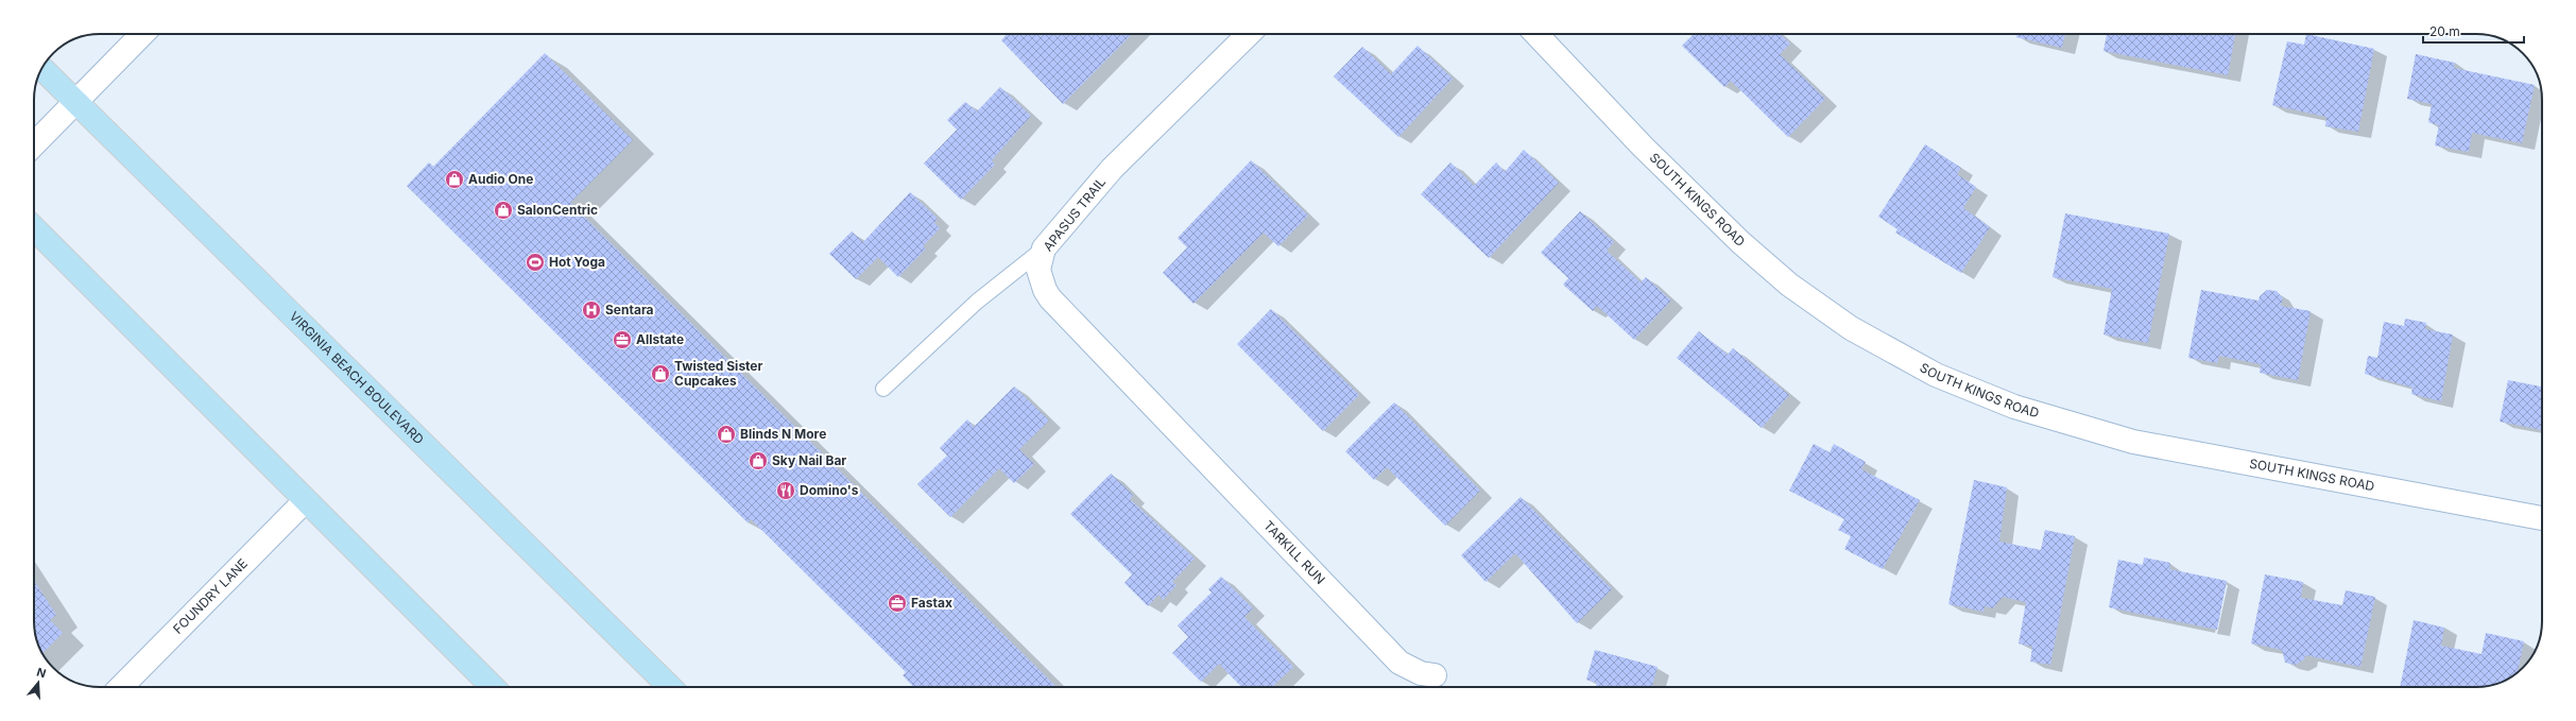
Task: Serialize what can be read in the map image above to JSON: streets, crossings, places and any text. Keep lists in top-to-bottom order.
{
  "streets": {
    "main road": ["VIRGINIA BEACH BOULEVARD"],
    "street": [
      "SOUTH KINGS ROAD",
      "APASUS TRAIL",
      "TARKILL RUN",
      "FOUNDRY LANE"
    ]
  },
  "crossings": [
    ["APASUS TRAIL", "TARKILL RUN"]
  ],
  "places": {
    "shop": [
      "Audio One",
      "SalonCentric",
      "Twisted Sister Cupcakes",
      "Blinds N More",
      "Sky Nail Bar"
    ],
    "sports": ["Hot Yoga"],
    "hospital": ["Sentara"],
    "office": ["Allstate", "Fastax"],
    "restaurant": ["Domino's"]
  },
  "scale_bar": "20 m",
  "north": "top"
}
